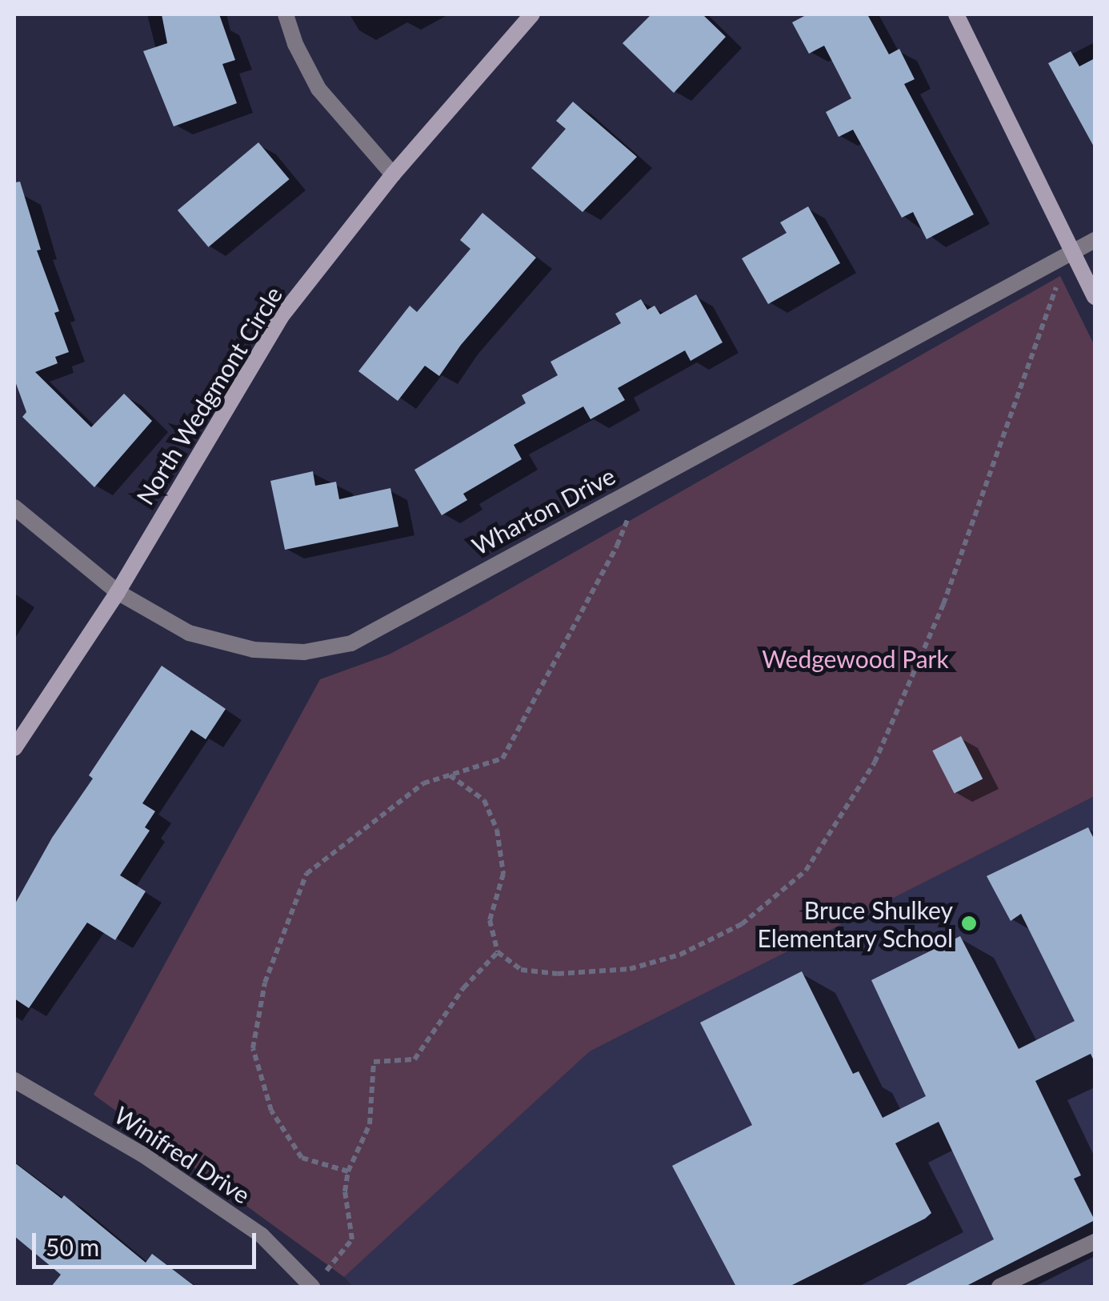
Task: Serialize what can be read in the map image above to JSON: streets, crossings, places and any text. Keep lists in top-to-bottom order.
{
  "streets": {
    "street": ["North Wedgmont Circle", "Wharton Drive", "Winifred Drive"]
  },
  "crossings": [
    ["North Wedgmont Circle", "Wharton Drive"]
  ],
  "parks": ["Wedgewood Park"],
  "places": ["Bruce Shulkey Elementary School"],
  "scale_bar": "50 m"
}
